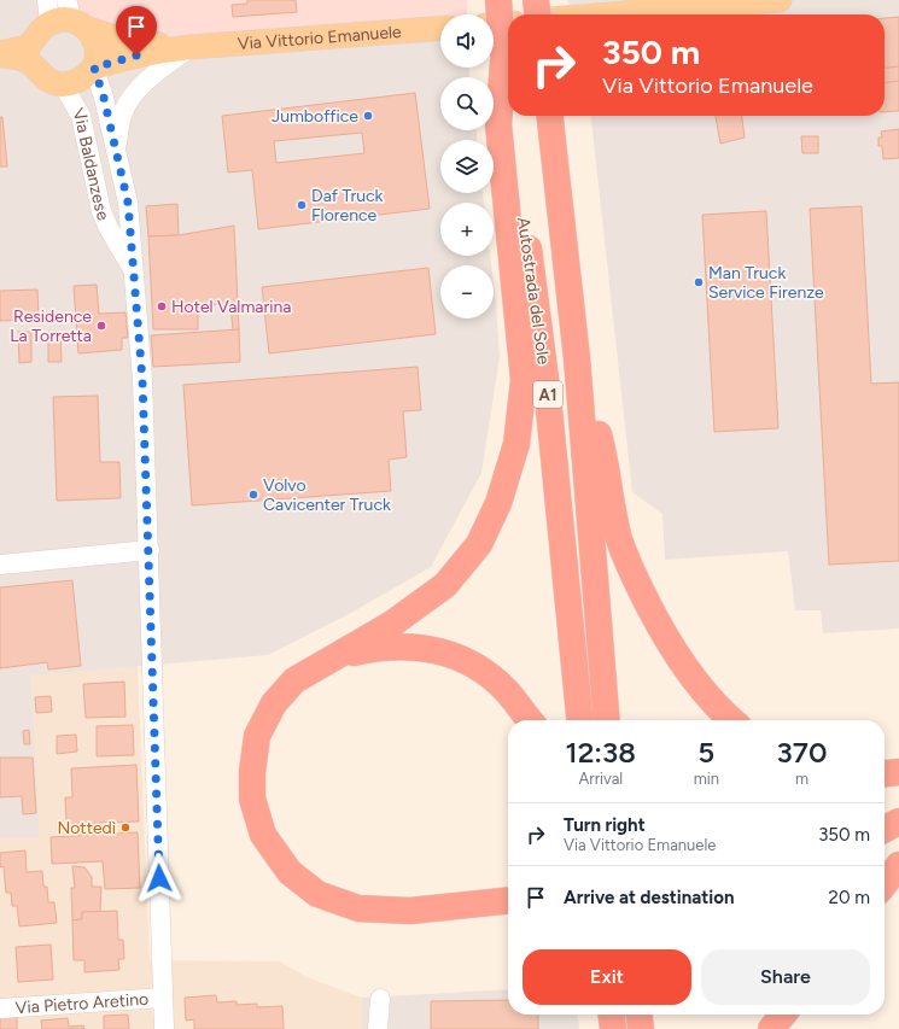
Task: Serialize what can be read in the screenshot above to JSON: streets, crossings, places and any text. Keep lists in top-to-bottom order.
{
  "streets": {
    "highway": ["Autostrada del Sole", "A1"],
    "main road": ["Via Vittorio Emanuele"],
    "street": ["Via Baldanzese", "Via Pietro Aretino"]
  },
  "crossings": [
    ["Via Vittorio Emanuele", "Via Baldanzese"],
    ["Via Baldanzese", "Via Pietro Aretino"]
  ],
  "places": [
    "Jumboffice",
    "Daf Truck Florence",
    "Man Truck Service Firenze",
    "Hotel Valmarina",
    "Residence La Torretta",
    "Volvo Cavicenter Truck",
    "Nottedì"
  ],
  "page": {
    "map_buttons": ["+", "−"],
    "turn": ["350 m", "Via Vittorio Emanuele"],
    "eta": [
      "12:38",
      "Arrival",
      "5",
      "min",
      "370",
      "m"
    ],
    "list": [
      {
        "name": "Turn right",
        "note": "Via Vittorio Emanuele",
        "value": "350 m"
      },
      {
        "name": "Arrive at destination",
        "value": "20 m"
      }
    ],
    "buttons": ["Exit", "Share"]
  }
}
